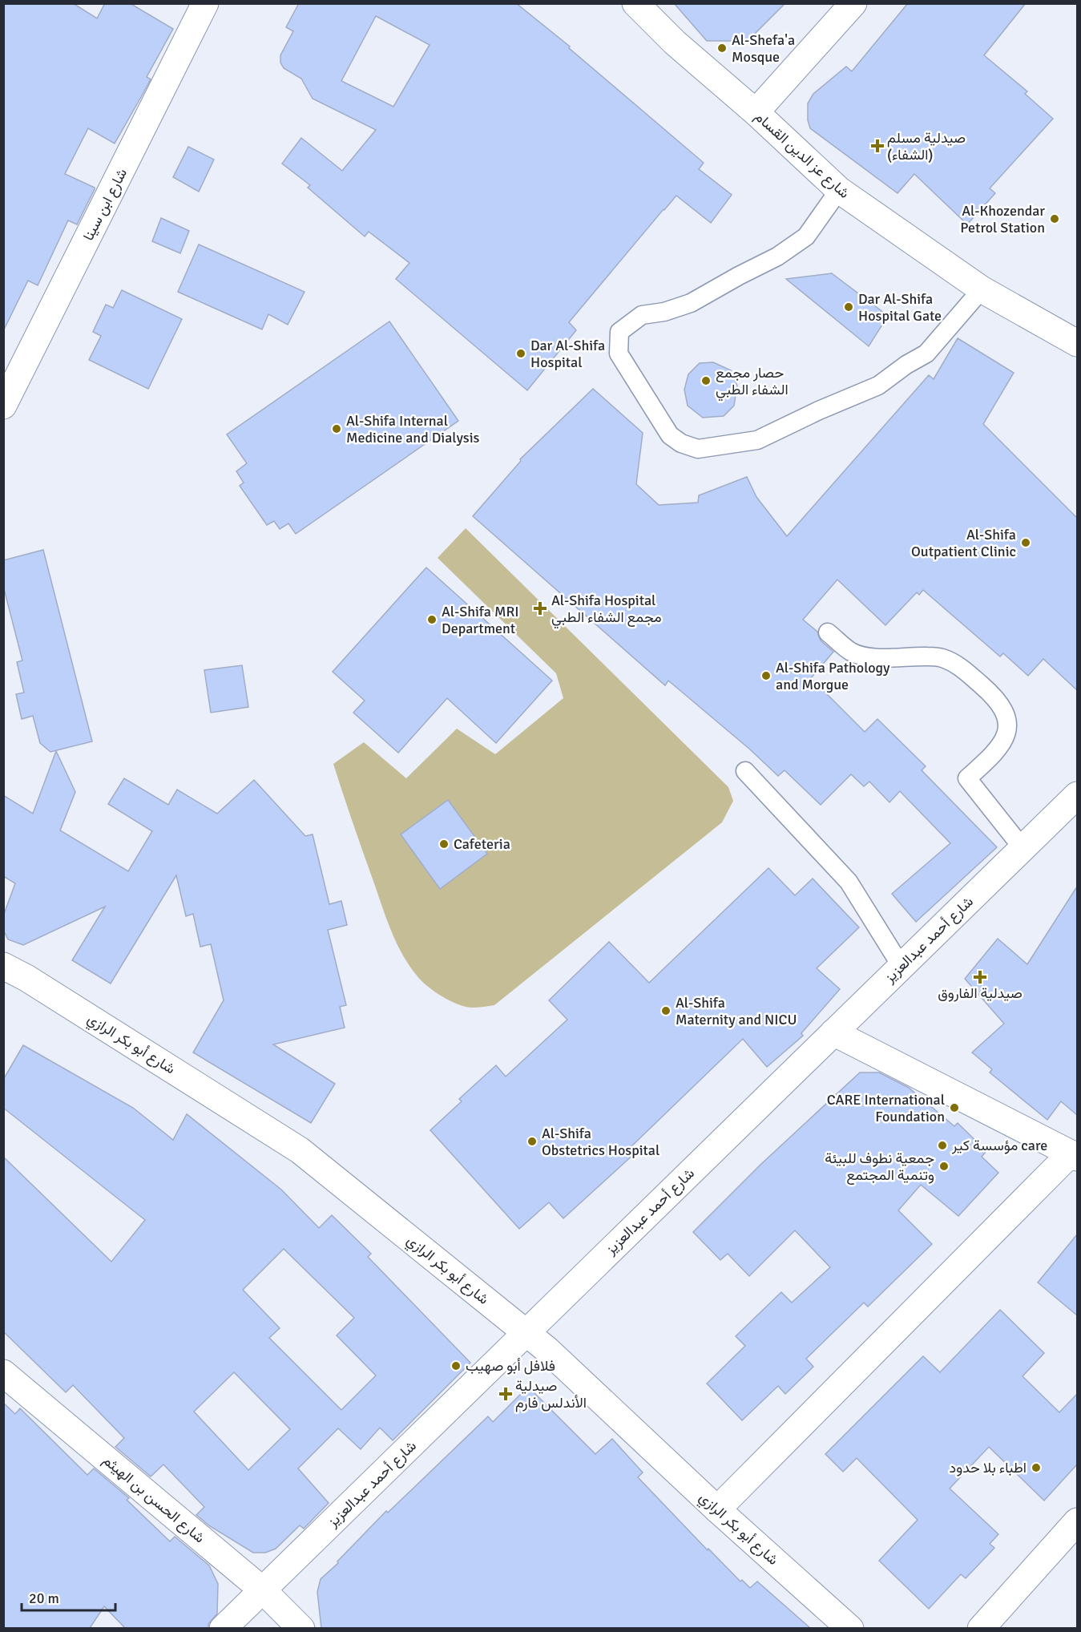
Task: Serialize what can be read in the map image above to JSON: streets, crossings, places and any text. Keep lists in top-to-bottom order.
{
  "streets": {
    "street": [
      "شارع عز الدين القسام",
      "شارع ابن سينا",
      "شارع أحمد عبدالعزيز",
      "شارع أبو بكر الرازي",
      "شارع الحسن بن الهيثم"
    ]
  },
  "crossings": [
    ["شارع أحمد عبدالعزيز", "شارع أبو بكر الرازي"],
    ["شارع أحمد عبدالعزيز", "شارع الحسن بن الهيثم"]
  ],
  "places": {
    "other": [
      "Al-Shefa'a Mosque",
      "Al-Khozendar Petrol Station",
      "Dar Al-Shifa Hospital Gate",
      "Dar Al-Shifa Hospital",
      "حصار مجمع الشفاء الطبي",
      "Al-Shifa Internal Medicine and Dialysis",
      "Al-Shifa Outpatient Clinic",
      "Al-Shifa MRI Department",
      "Al-Shifa Pathology and Morgue",
      "Cafeteria",
      "Al-Shifa Maternity and NICU",
      "CARE International Foundation",
      "Al-Shifa Obstetrics Hospital",
      "مؤسسة كير care",
      "جمعية نطوف للبيئة وتنمية المجتمع",
      "فلافل أبو صهيب",
      "اطباء بلا حدود"
    ],
    "health": [
      "صيدلية مسلم (الشفاء)",
      "Al-Shifa Hospital مجمع الشفاء الطبي",
      "صيدلية الفاروق",
      "صيدلية الأندلس فارم"
    ]
  },
  "scale_bar": "20 m"
}
